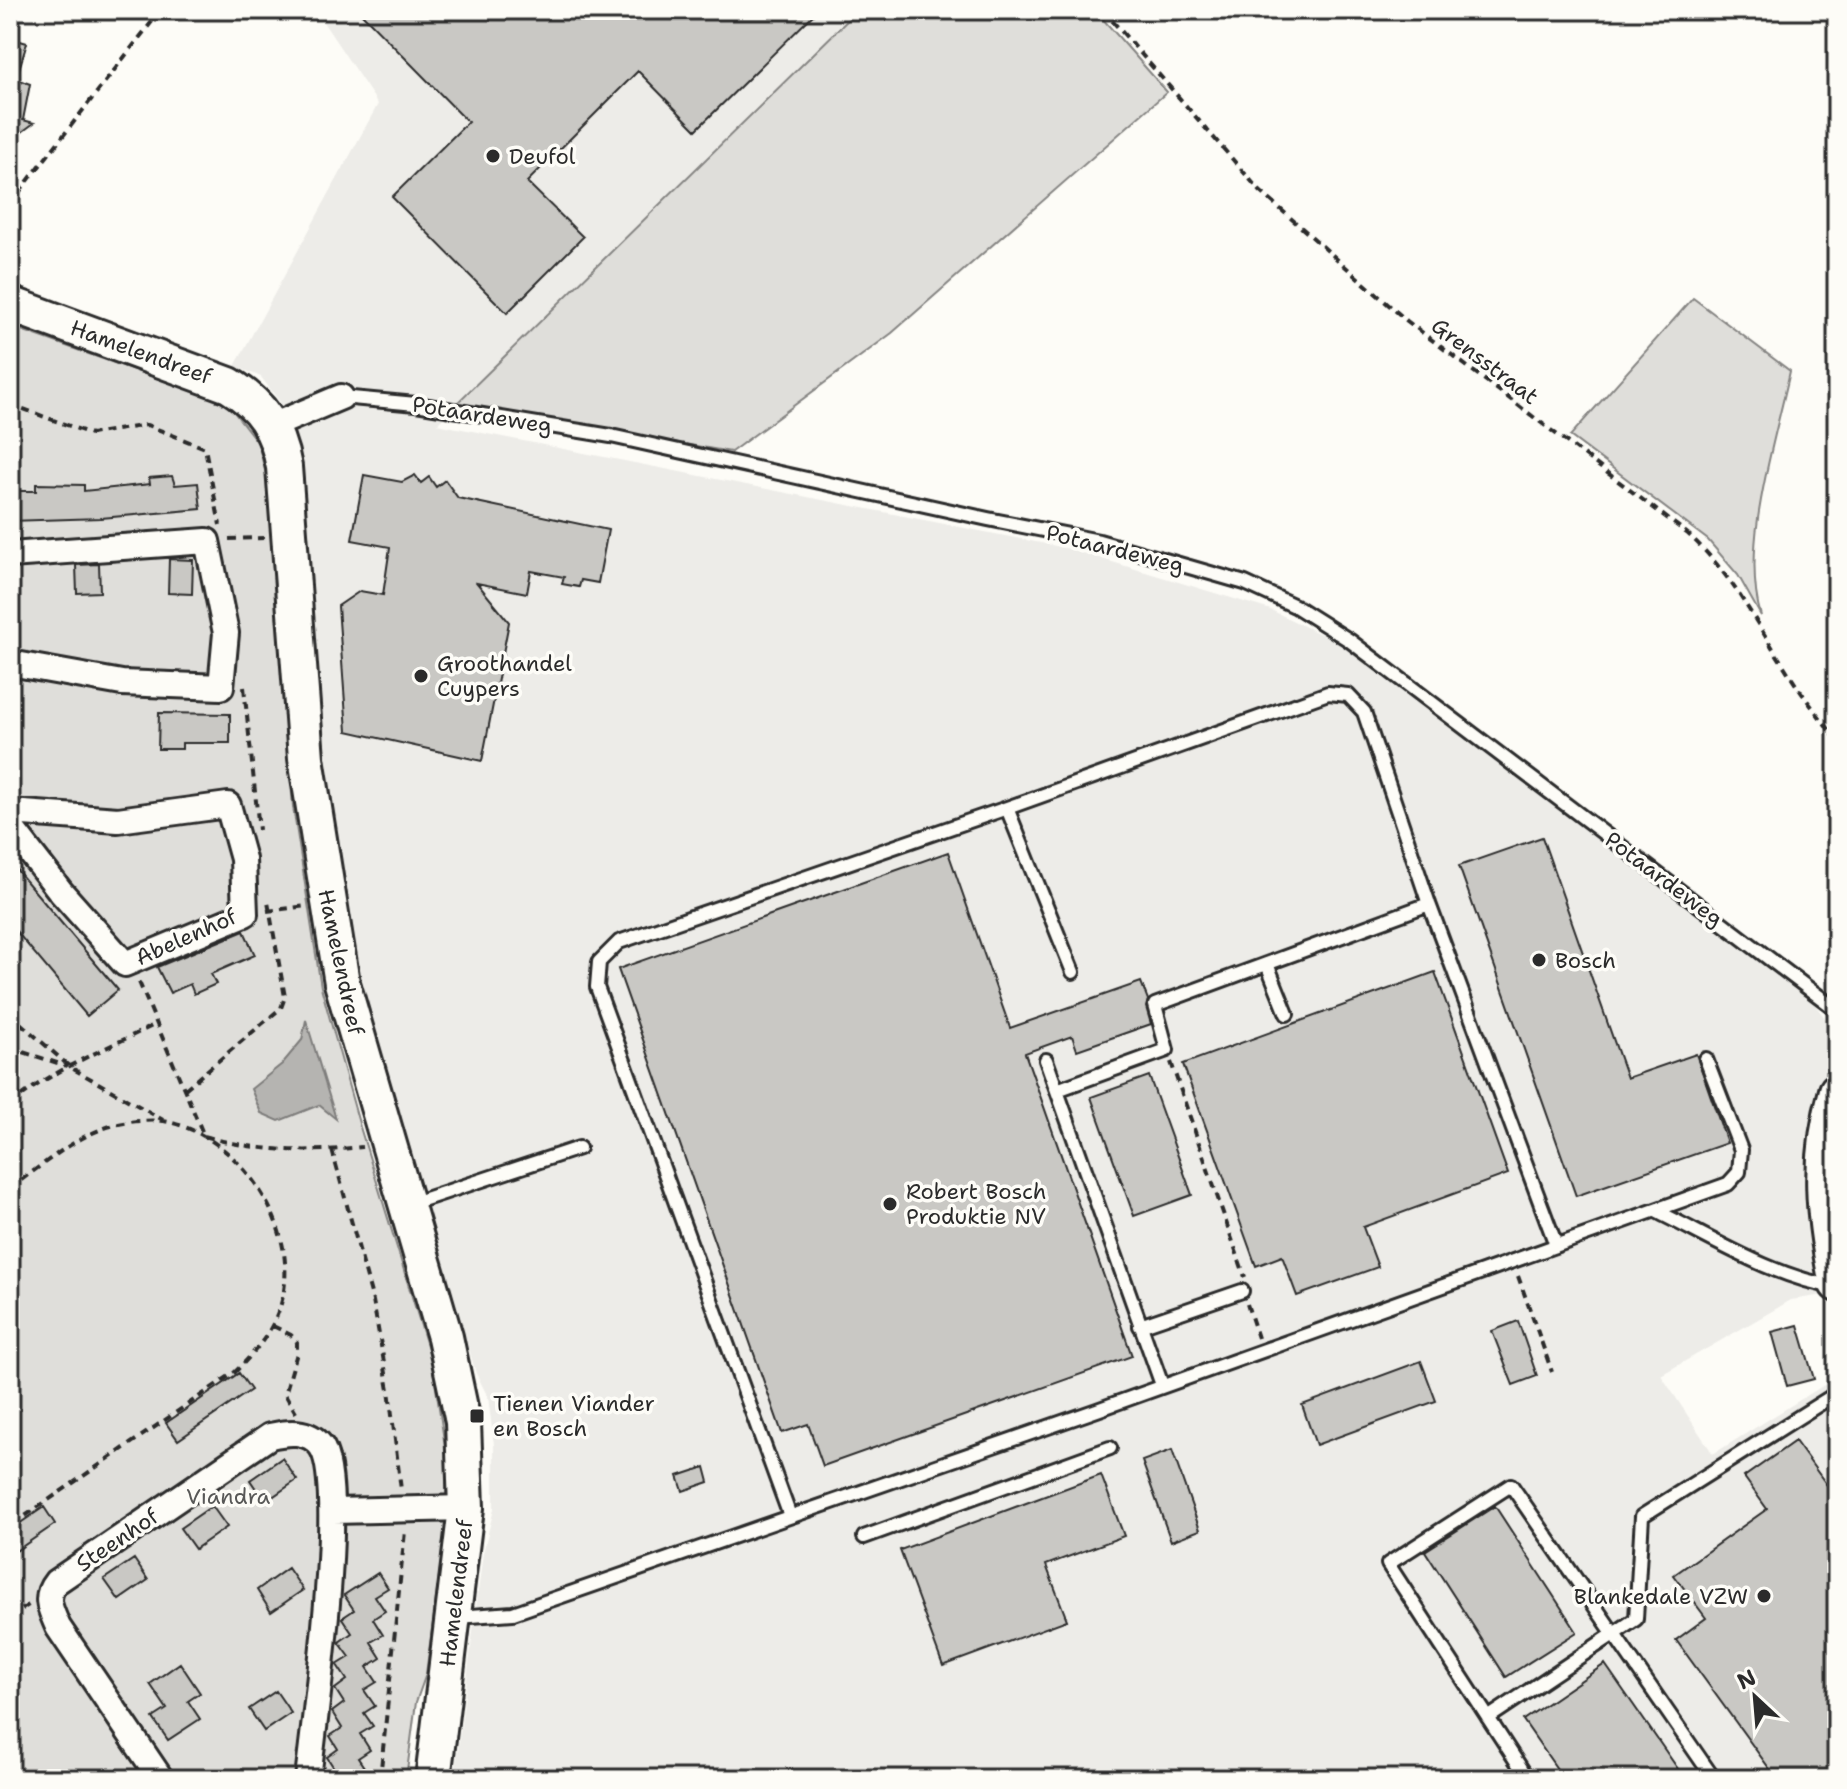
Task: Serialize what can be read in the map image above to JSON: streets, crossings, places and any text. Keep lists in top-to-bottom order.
{
  "streets": {
    "street": [
      "Hamelendreef",
      "Potaardeweg",
      "Abelenhof",
      "Steenhof"
    ],
    "path": ["Grensstraat"]
  },
  "crossings": [
    ["Hamelendreef", "Potaardeweg"]
  ],
  "parks": ["Viandra"],
  "places": {
    "other": [
      "Deufol",
      "Groothandel Cuypers",
      "Bosch",
      "Robert Bosch Produktie NV",
      "Blankedale VZW"
    ],
    "transit": ["Tienen Viander en Bosch"]
  },
  "north": "top left"
}
